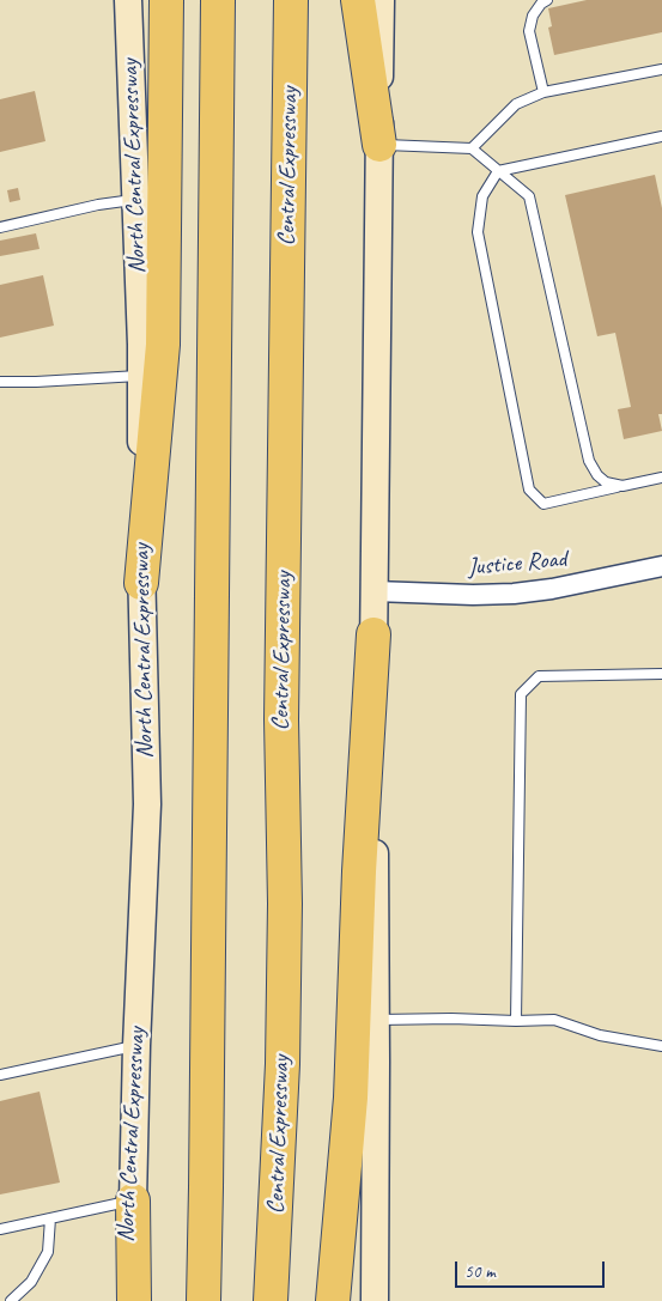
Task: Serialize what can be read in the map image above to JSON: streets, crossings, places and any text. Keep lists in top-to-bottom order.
{
  "streets": {
    "highway": ["Central Expressway"],
    "main road": ["North Central Expressway"],
    "street": ["Justice Road"]
  },
  "scale_bar": "50 m"
}
